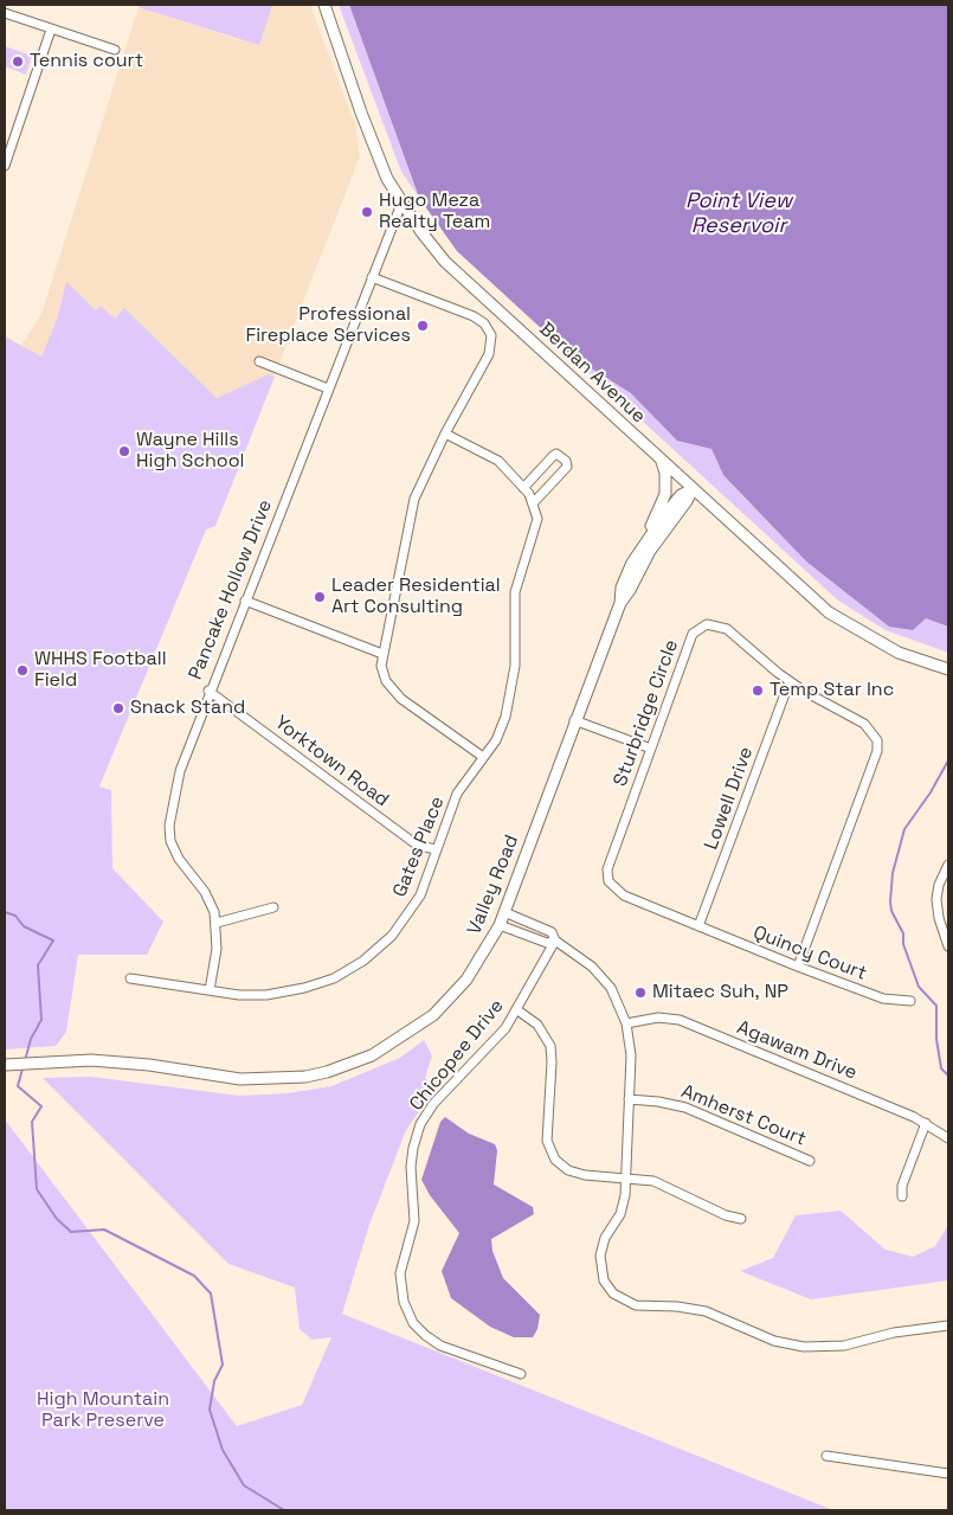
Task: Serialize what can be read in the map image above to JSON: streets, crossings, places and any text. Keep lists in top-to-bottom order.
{
  "streets": {
    "main road": ["Berdan Avenue", "Valley Road"],
    "street": [
      "Pancake Hollow Drive",
      "Sturbridge Circle",
      "Yorktown Road",
      "Lowell Drive",
      "Gates Place",
      "Quincy Court",
      "Agawam Drive",
      "Chicopee Drive",
      "Amherst Court"
    ]
  },
  "crossings": [
    ["Berdan Avenue", "Pancake Hollow Drive"],
    ["Berdan Avenue", "Valley Road"],
    ["Pancake Hollow Drive", "Yorktown Road"],
    ["Pancake Hollow Drive", "Gates Place"],
    ["Sturbridge Circle", "Lowell Drive"],
    ["Sturbridge Circle", "Quincy Court"],
    ["Yorktown Road", "Gates Place"],
    ["Lowell Drive", "Quincy Court"]
  ],
  "water": ["Point View Reservoir"],
  "parks": ["High Mountain Park Preserve"],
  "places": [
    "Tennis court",
    "Hugo Meza Realty Team",
    "Professional Fireplace Services",
    "Wayne Hills High School",
    "Leader Residential Art Consulting",
    "WHHS Football Field",
    "Temp Star Inc",
    "Snack Stand",
    "Mitaec Suh, NP"
  ]
}
